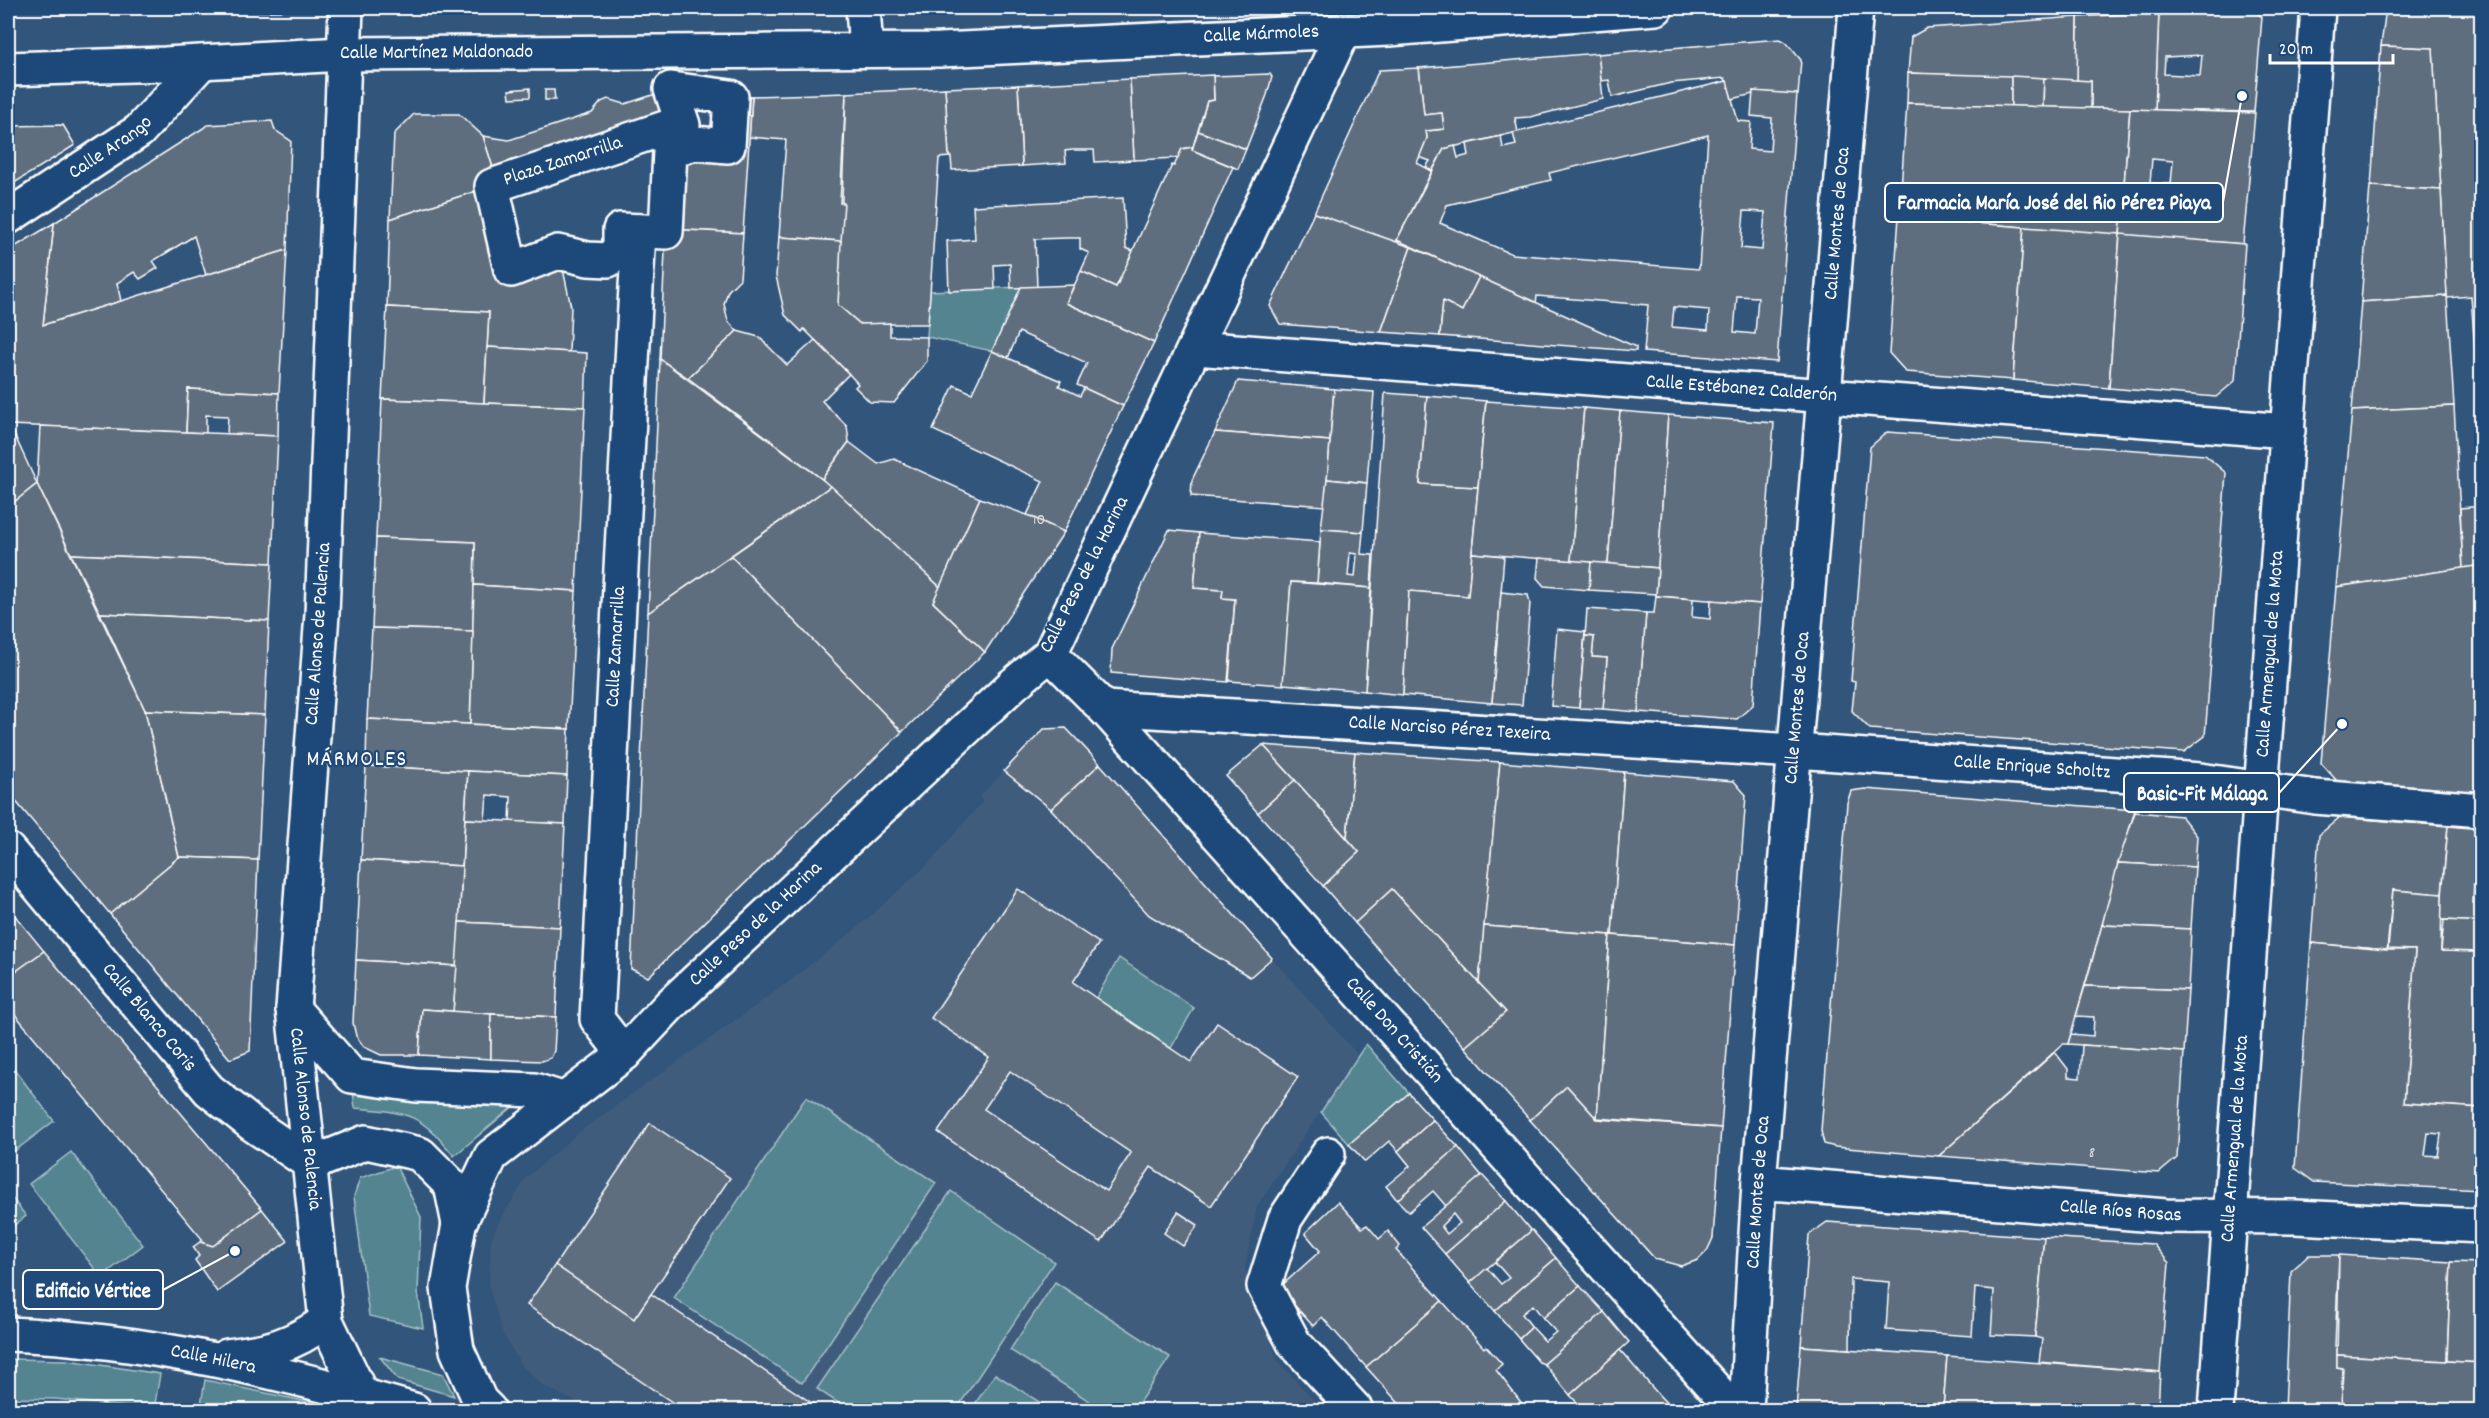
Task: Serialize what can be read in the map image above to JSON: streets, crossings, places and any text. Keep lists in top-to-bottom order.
{
  "streets": {
    "street": [
      "Calle Mármoles",
      "Calle Martínez Maldonado",
      "Calle Arango",
      "Plaza Zamarrilla",
      "Calle Montes de Oca",
      "Calle Estébanez Calderón",
      "Calle Peso de la Harina",
      "Calle Alonso de Palencia",
      "Calle Zamarrilla",
      "Calle Armengual de la Mota",
      "Calle Narciso Pérez Texeira",
      "Calle Enrique Scholtz",
      "Calle Blanco Coris",
      "Calle Don Cristián",
      "Calle Ríos Rosas",
      "Calle Hilera"
    ]
  },
  "crossings": [
    ["Calle Mármoles", "Calle Martínez Maldonado"],
    ["Calle Mármoles", "Calle Peso de la Harina"],
    ["Calle Martínez Maldonado", "Calle Arango"],
    ["Calle Martínez Maldonado", "Calle Alonso de Palencia"],
    ["Plaza Zamarrilla", "Calle Zamarrilla"],
    ["Calle Montes de Oca", "Calle Estébanez Calderón"],
    ["Calle Montes de Oca", "Calle Narciso Pérez Texeira"],
    ["Calle Montes de Oca", "Calle Enrique Scholtz"],
    ["Calle Montes de Oca", "Calle Ríos Rosas"],
    ["Calle Estébanez Calderón", "Calle Peso de la Harina"],
    ["Calle Estébanez Calderón", "Calle Armengual de la Mota"],
    ["Calle Peso de la Harina", "Calle Zamarrilla"],
    ["Calle Peso de la Harina", "Calle Don Cristián"],
    ["Calle Alonso de Palencia", "Calle Blanco Coris"],
    ["Calle Alonso de Palencia", "Calle Hilera"],
    ["Calle Armengual de la Mota", "Calle Enrique Scholtz"],
    ["Calle Armengual de la Mota", "Calle Ríos Rosas"],
    ["Calle Narciso Pérez Texeira", "Calle Enrique Scholtz"],
    ["Calle Narciso Pérez Texeira", "Calle Don Cristián"]
  ],
  "districts": ["MÁRMOLES"],
  "places": ["Farmacia María José del Rio Pérez Piaya", "Basic-Fit Málaga", "Edificio Vértice"],
  "house_numbers": ["10", "8"],
  "scale_bar": "20 m"
}
